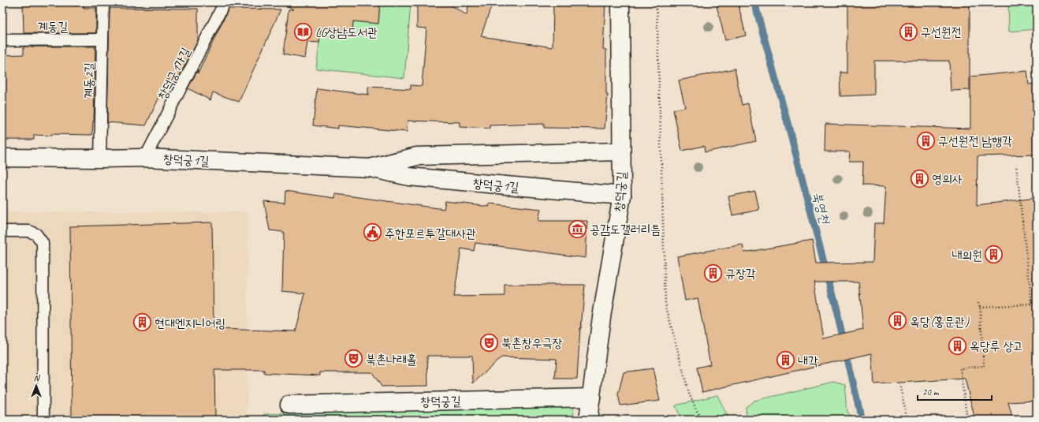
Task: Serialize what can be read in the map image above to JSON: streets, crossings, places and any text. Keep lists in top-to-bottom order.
{
  "streets": {
    "street": ["창덕궁1길", "창덕궁길"],
    "lane": ["계동길", "창덕궁1가길", "계동2길"]
  },
  "crossings": [
    ["계동길", "계동2길"],
    ["창덕궁1가길", "창덕궁1길"],
    ["계동2길", "창덕궁1길"],
    ["창덕궁1길", "창덕궁길"]
  ],
  "water": ["북영천"],
  "places": {
    "library": ["LG상남도서관"],
    "building": [
      "구선원전",
      "구선원전 남행각",
      "영의사",
      "내의원",
      "규장각",
      "옥당(홍문관)",
      "현대엔지니어링",
      "옥당루 상고",
      "내각"
    ],
    "museum": ["공감도갤러리틈"],
    "public building": ["주한포르투갈대사관"],
    "theatre": ["북촌창우극장", "북촌나래홀"]
  },
  "scale_bar": "20 m",
  "north": "top"
}
